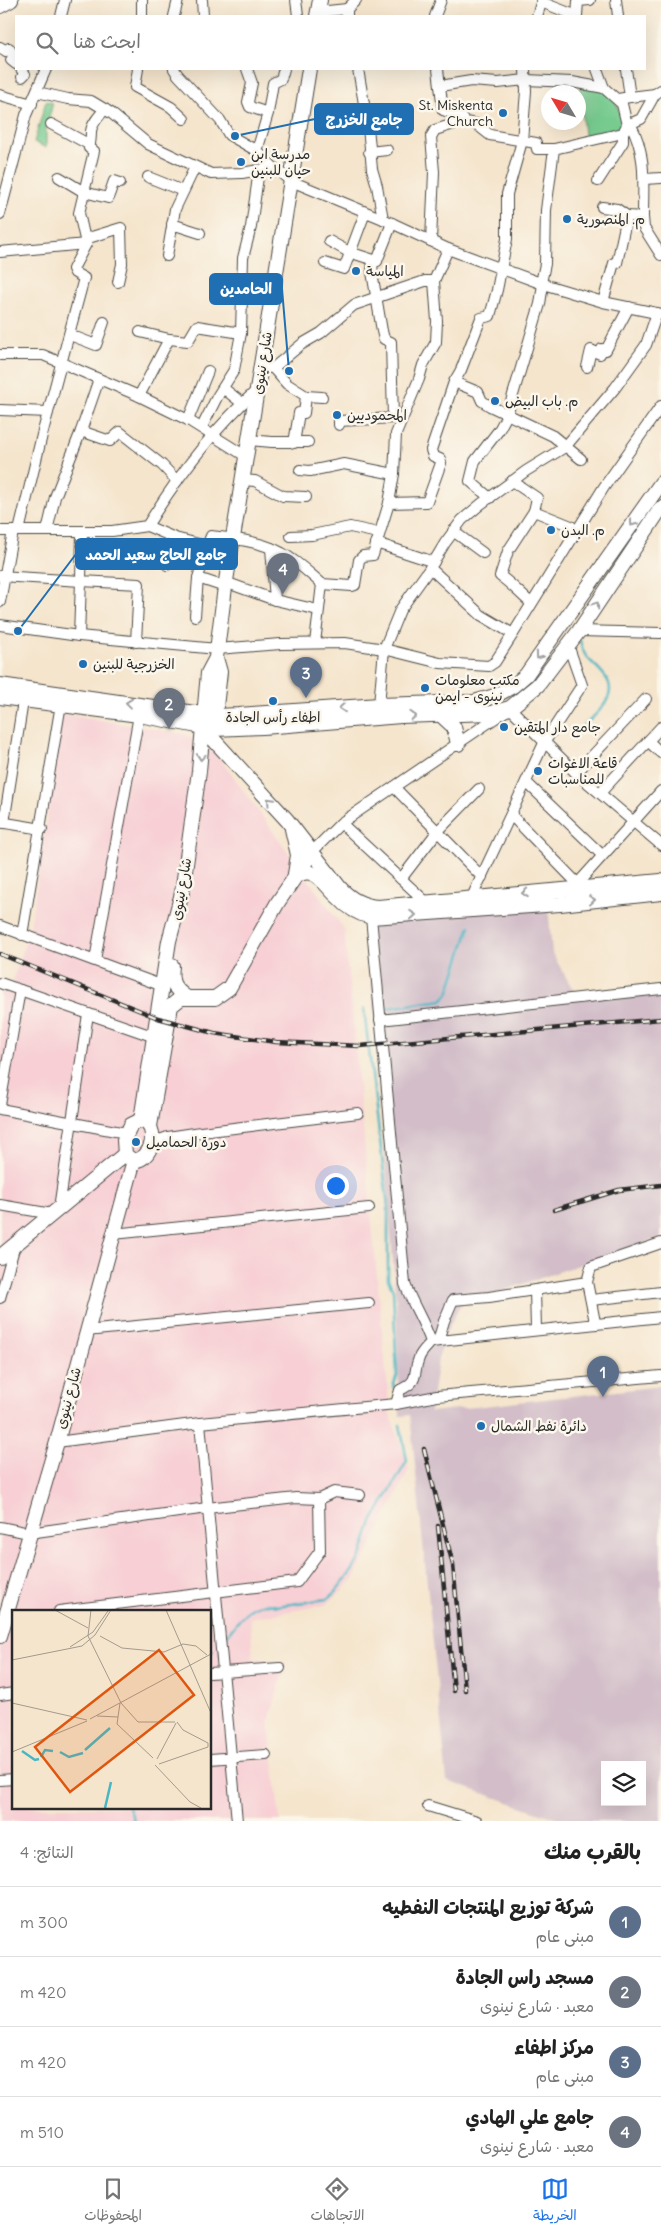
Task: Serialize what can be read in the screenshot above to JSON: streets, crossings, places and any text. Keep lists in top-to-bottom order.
{
  "streets": {
    "main road": ["شارع نينوى"]
  },
  "places": [
    "St. Miskenta Church",
    "جامع الخزرج",
    "مدرسة ابن حيان للبنين",
    "م. المنصورية",
    "المياسة",
    "الحامدين",
    "م. باب البيض",
    "المحموديين",
    "م. البدن",
    "جامع الحاج سعيد الحمد",
    "الخزرجية للبنين",
    "مكتب معلومات نينوى - ايمن",
    "اطفاء رأس الجادة",
    "جامع دار المتقين",
    "قاعة الاغوات للمناسبات",
    "دورة الحماميل",
    "دائرة نفط الشمال"
  ],
  "north": "top left",
  "page": {
    "search": "ابحث هنا",
    "pins": [
      "4",
      "3",
      "2",
      "1"
    ],
    "heading": ["بالقرب منك", "النتائج: 4"],
    "list": [
      {
        "mark": "1",
        "name": "شركة توزيع المنتجات النفطيه",
        "note": "مبنى عام",
        "value": "300 m"
      },
      {
        "mark": "2",
        "name": "مسجد راس الجادة",
        "note": "معبد · شارع نينوى",
        "value": "420 m"
      },
      {
        "mark": "3",
        "name": "مركز اطفاء",
        "note": "مبنى عام",
        "value": "420 m"
      },
      {
        "mark": "4",
        "name": "جامع علي الهادي",
        "note": "معبد · شارع نينوى",
        "value": "510 m"
      }
    ],
    "nav": ["الخريطة", "الاتجاهات", "المحفوظات"]
  }
}
